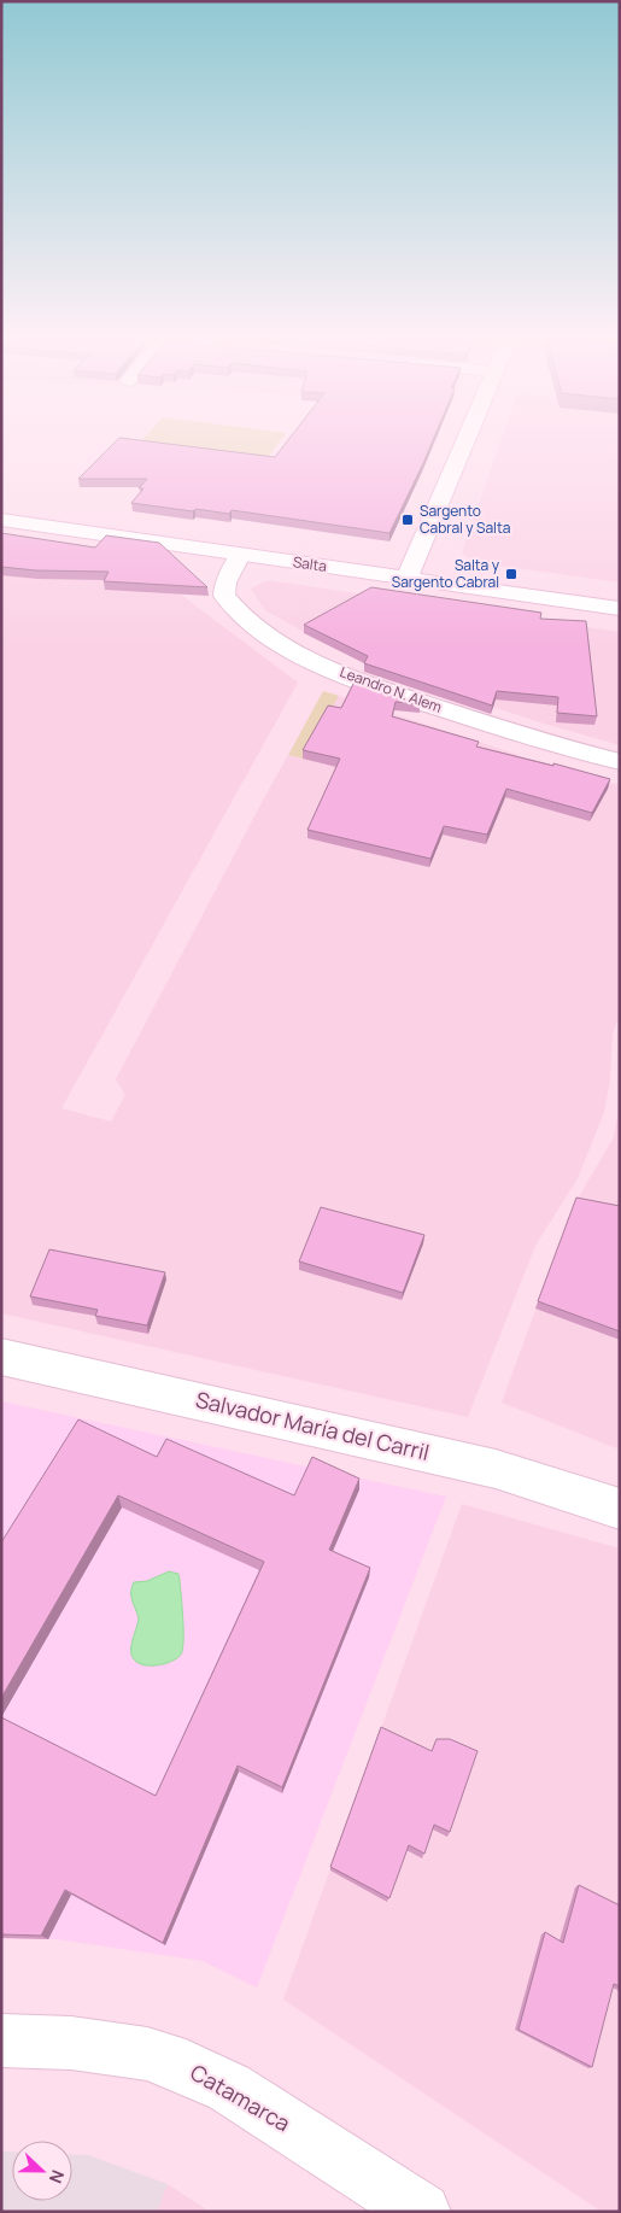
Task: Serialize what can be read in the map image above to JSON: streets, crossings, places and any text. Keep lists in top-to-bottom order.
{
  "streets": {
    "street": [
      "Salta",
      "Leandro N. Alem",
      "Salvador María del Carril",
      "Catamarca"
    ]
  },
  "crossings": [
    ["Salta", "Leandro N. Alem"]
  ],
  "places": {
    "transit": ["Sargento Cabral y Salta", "Salta y Sargento Cabral"]
  },
  "north": "right"
}
